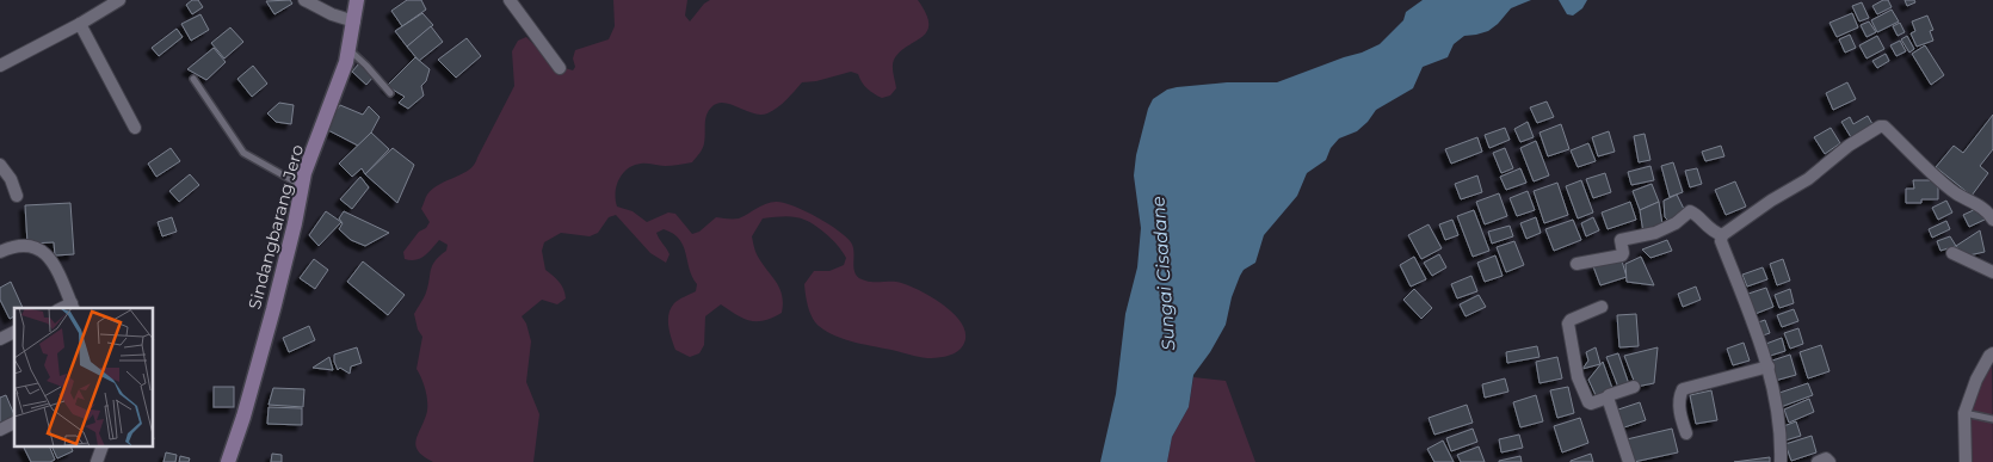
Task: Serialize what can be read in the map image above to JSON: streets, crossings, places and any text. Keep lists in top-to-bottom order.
{
  "streets": {
    "street": ["Sindangbarang Jero"]
  },
  "water": ["Sungai Cisadane"]
}
